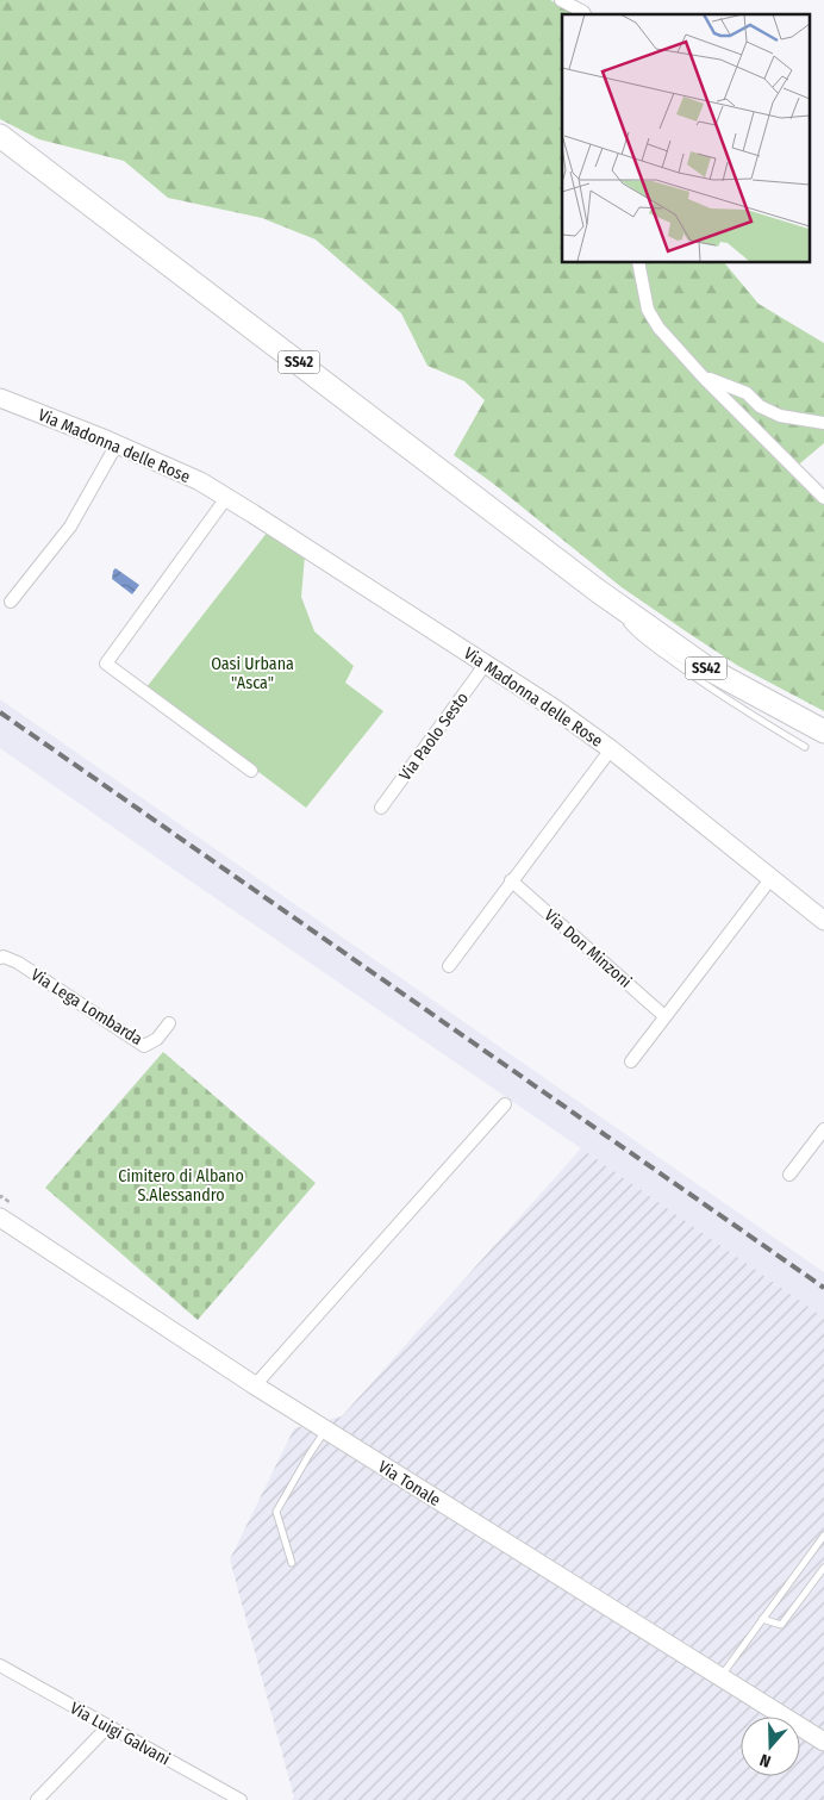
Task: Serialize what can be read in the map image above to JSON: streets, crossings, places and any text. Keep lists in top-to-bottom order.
{
  "streets": {
    "highway": ["SS42"],
    "street": [
      "Via Madonna delle Rose",
      "Via Paolo Sesto",
      "Via Don Minzoni",
      "Via Lega Lombarda",
      "Via Tonale",
      "Via Luigi Galvani"
    ]
  },
  "crossings": [
    ["Via Madonna delle Rose", "Via Paolo Sesto"]
  ],
  "parks": ["Oasi Urbana \"Asca\"", "Cimitero di Albano S.Alessandro"],
  "north": "bottom"
}
